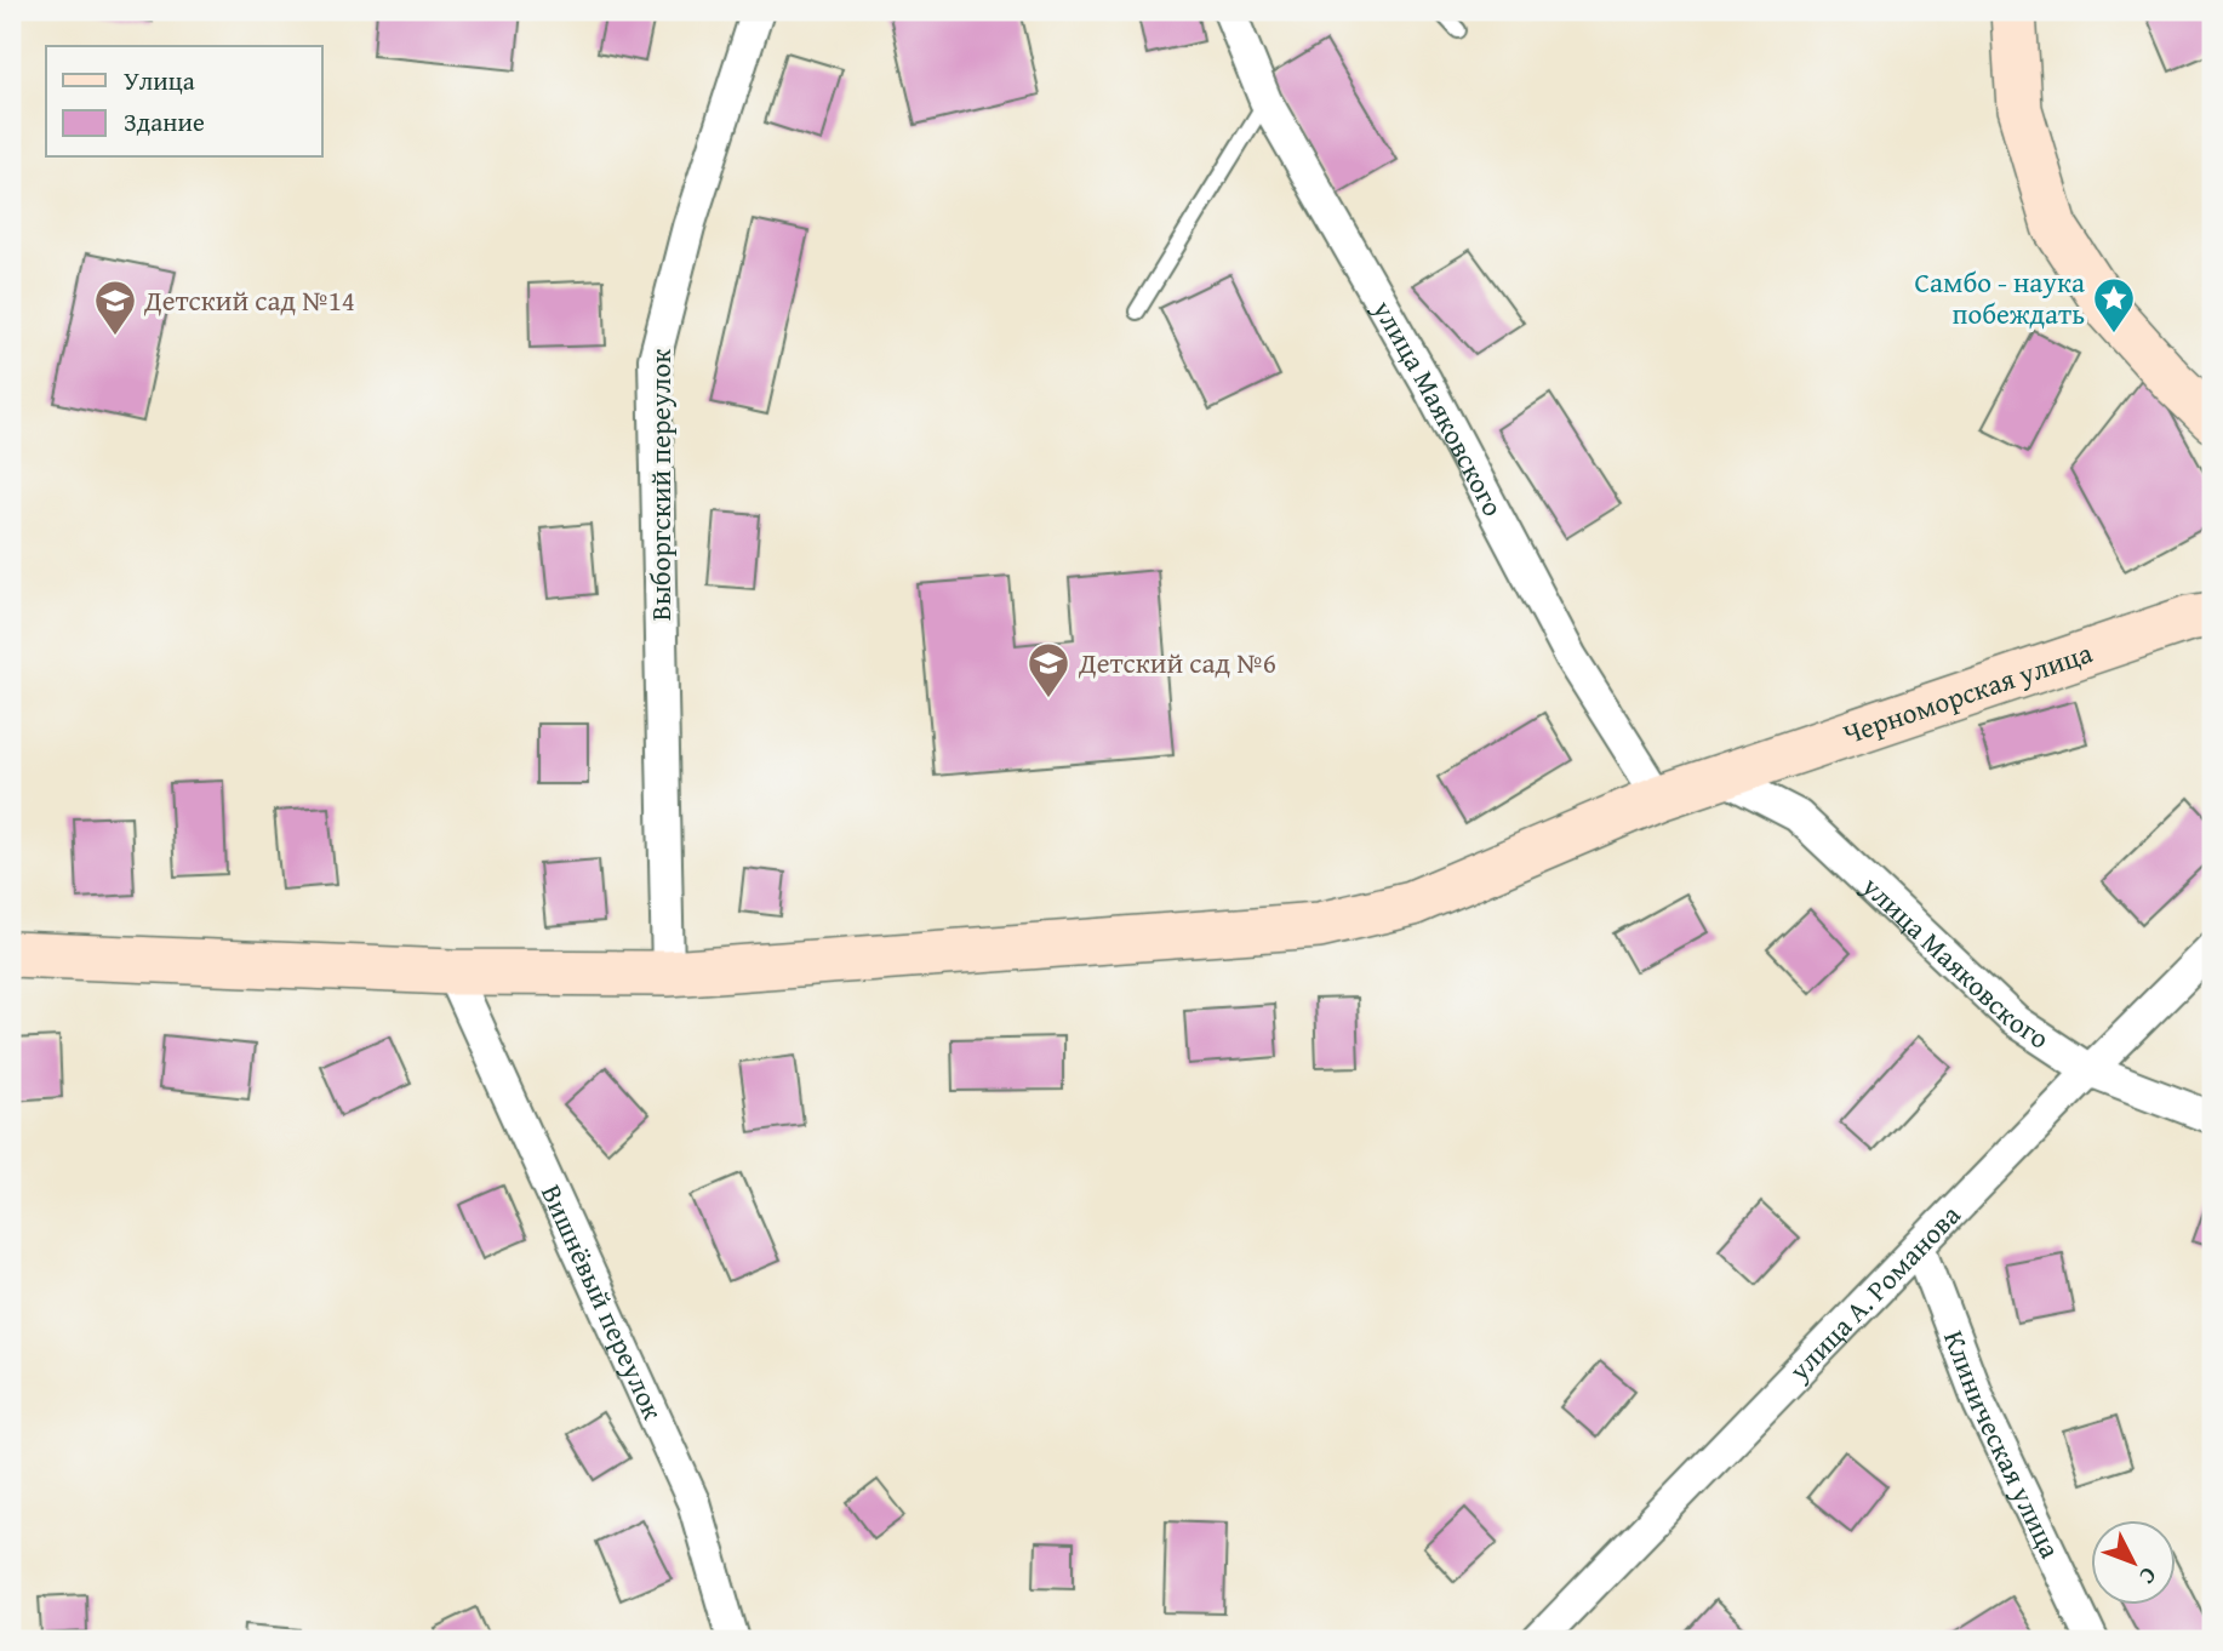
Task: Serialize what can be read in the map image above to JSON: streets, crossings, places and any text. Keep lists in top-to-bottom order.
{
  "streets": {
    "street": [
      "улица Маяковского",
      "Выборгский переулок",
      "Черноморская улица",
      "улица А. Романова",
      "Вишнёвый переулок",
      "Клиническая улица"
    ]
  },
  "crossings": [
    ["улица Маяковского", "Черноморская улица"],
    ["улица Маяковского", "улица А. Романова"],
    ["Выборгский переулок", "Черноморская улица"],
    ["Черноморская улица", "Вишнёвый переулок"],
    ["улица А. Романова", "Клиническая улица"]
  ],
  "places": {
    "place": ["Самбо - наука побеждать"],
    "school or university": ["Детский сад №14", "Детский сад №6"]
  },
  "legend": ["Улица", "Здание"],
  "north": "bottom right"
}
